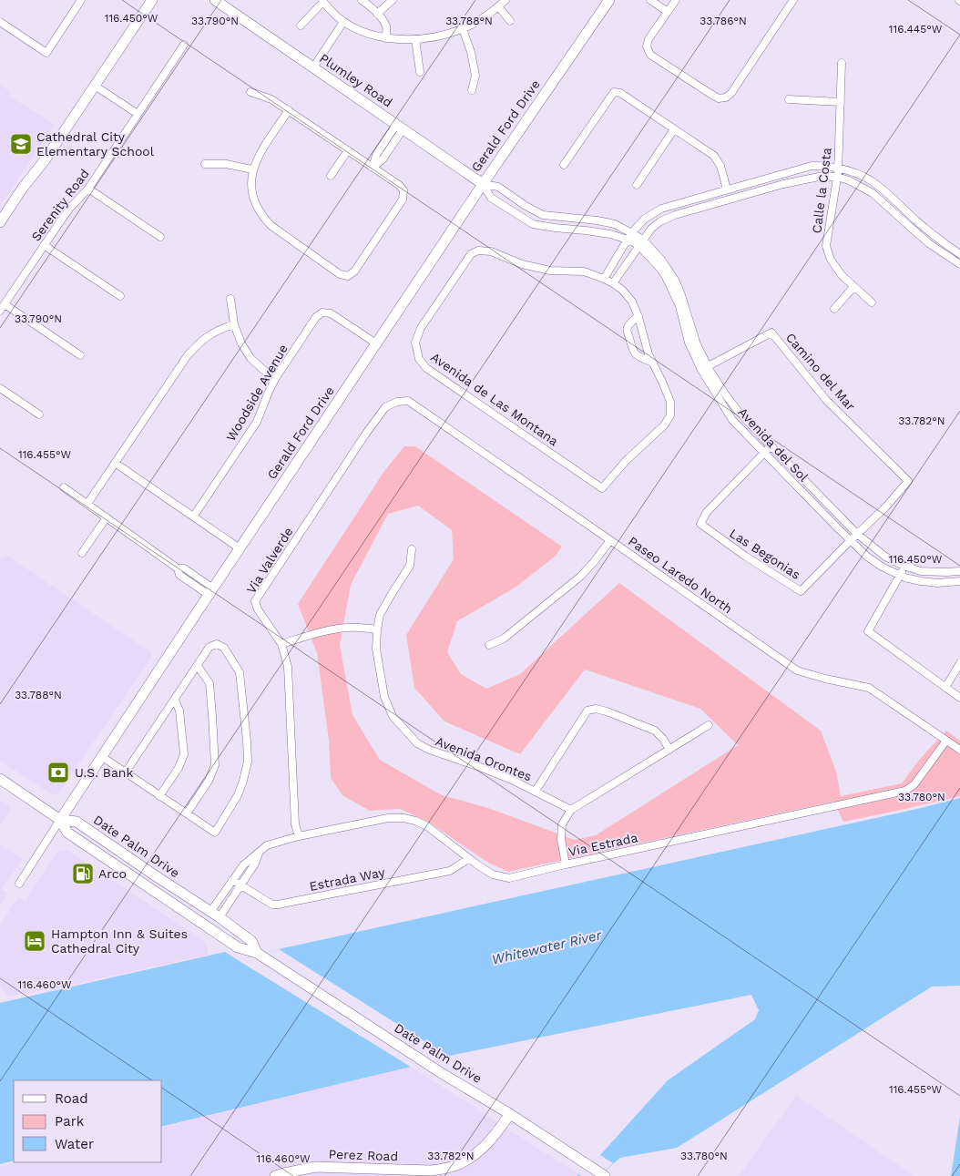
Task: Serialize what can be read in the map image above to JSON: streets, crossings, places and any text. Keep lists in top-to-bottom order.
{
  "streets": {
    "main road": [
      "Plumley Road",
      "Gerald Ford Drive",
      "Date Palm Drive",
      "Perez Road"
    ],
    "street": [
      "Calle la Costa",
      "Serenity Road",
      "Camino del Mar",
      "Woodside Avenue",
      "Avenida de Las Montana",
      "Avenida del Sol",
      "Las Begonias",
      "Via Valverde",
      "Paseo Laredo North",
      "Avenida Orontes",
      "Via Estrada",
      "Estrada Way"
    ]
  },
  "crossings": [
    ["Plumley Road", "Gerald Ford Drive"],
    ["Plumley Road", "Avenida del Sol"],
    ["Gerald Ford Drive", "Woodside Avenue"],
    ["Gerald Ford Drive", "Avenida del Sol"],
    ["Gerald Ford Drive", "Date Palm Drive"],
    ["Camino del Mar", "Avenida del Sol"],
    ["Camino del Mar", "Las Begonias"],
    ["Avenida del Sol", "Las Begonias"],
    ["Via Valverde", "Paseo Laredo North"],
    ["Via Valverde", "Via Estrada"],
    ["Paseo Laredo North", "Via Estrada"],
    ["Via Estrada", "Date Palm Drive"],
    ["Via Estrada", "Estrada Way"],
    ["Date Palm Drive", "Perez Road"]
  ],
  "water": ["Whitewater River"],
  "places": {
    "school or university": ["Cathedral City Elementary School"],
    "bank": ["U.S. Bank"],
    "fuel station": ["Arco"],
    "hotel": ["Hampton Inn & Suites Cathedral City"]
  },
  "legend": ["Road", "Park", "Water"],
  "coordinates": [
    "116.450°W",
    "33.788°N",
    "33.786°N",
    "33.790°N",
    "116.445°W",
    "33.782°N",
    "116.455°W",
    "33.780°N",
    "116.460°W"
  ]
}
